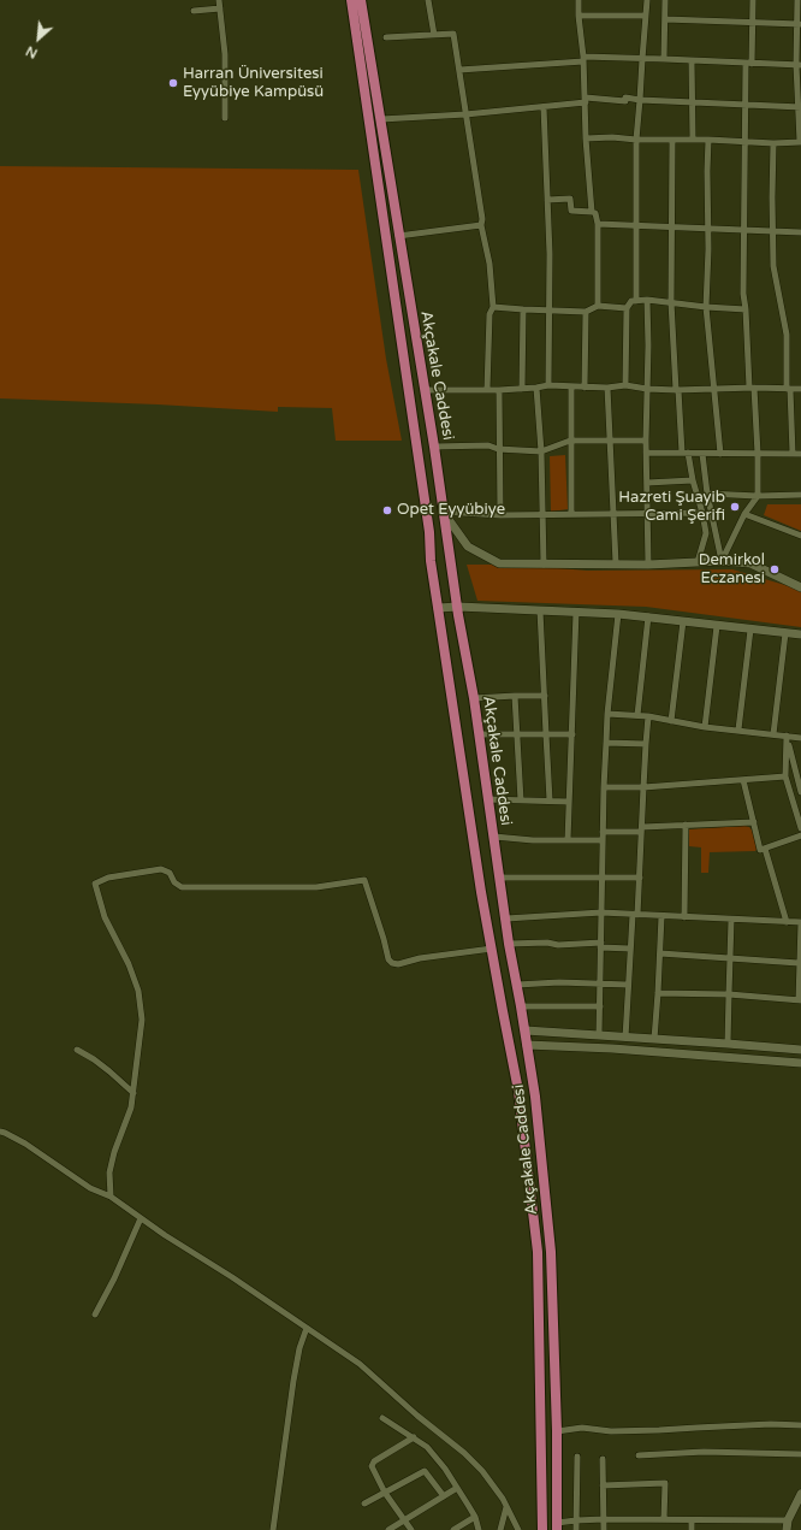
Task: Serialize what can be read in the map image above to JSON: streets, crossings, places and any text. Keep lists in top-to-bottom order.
{
  "streets": {
    "main road": ["Akçakale Caddesi"]
  },
  "places": [
    "Harran Üniversitesi Eyyübiye Kampüsü",
    "Hazreti Şuayib Cami Şerifi",
    "Opet Eyyübiye",
    "Demirkol Eczanesi"
  ],
  "north": "bottom left"
}
